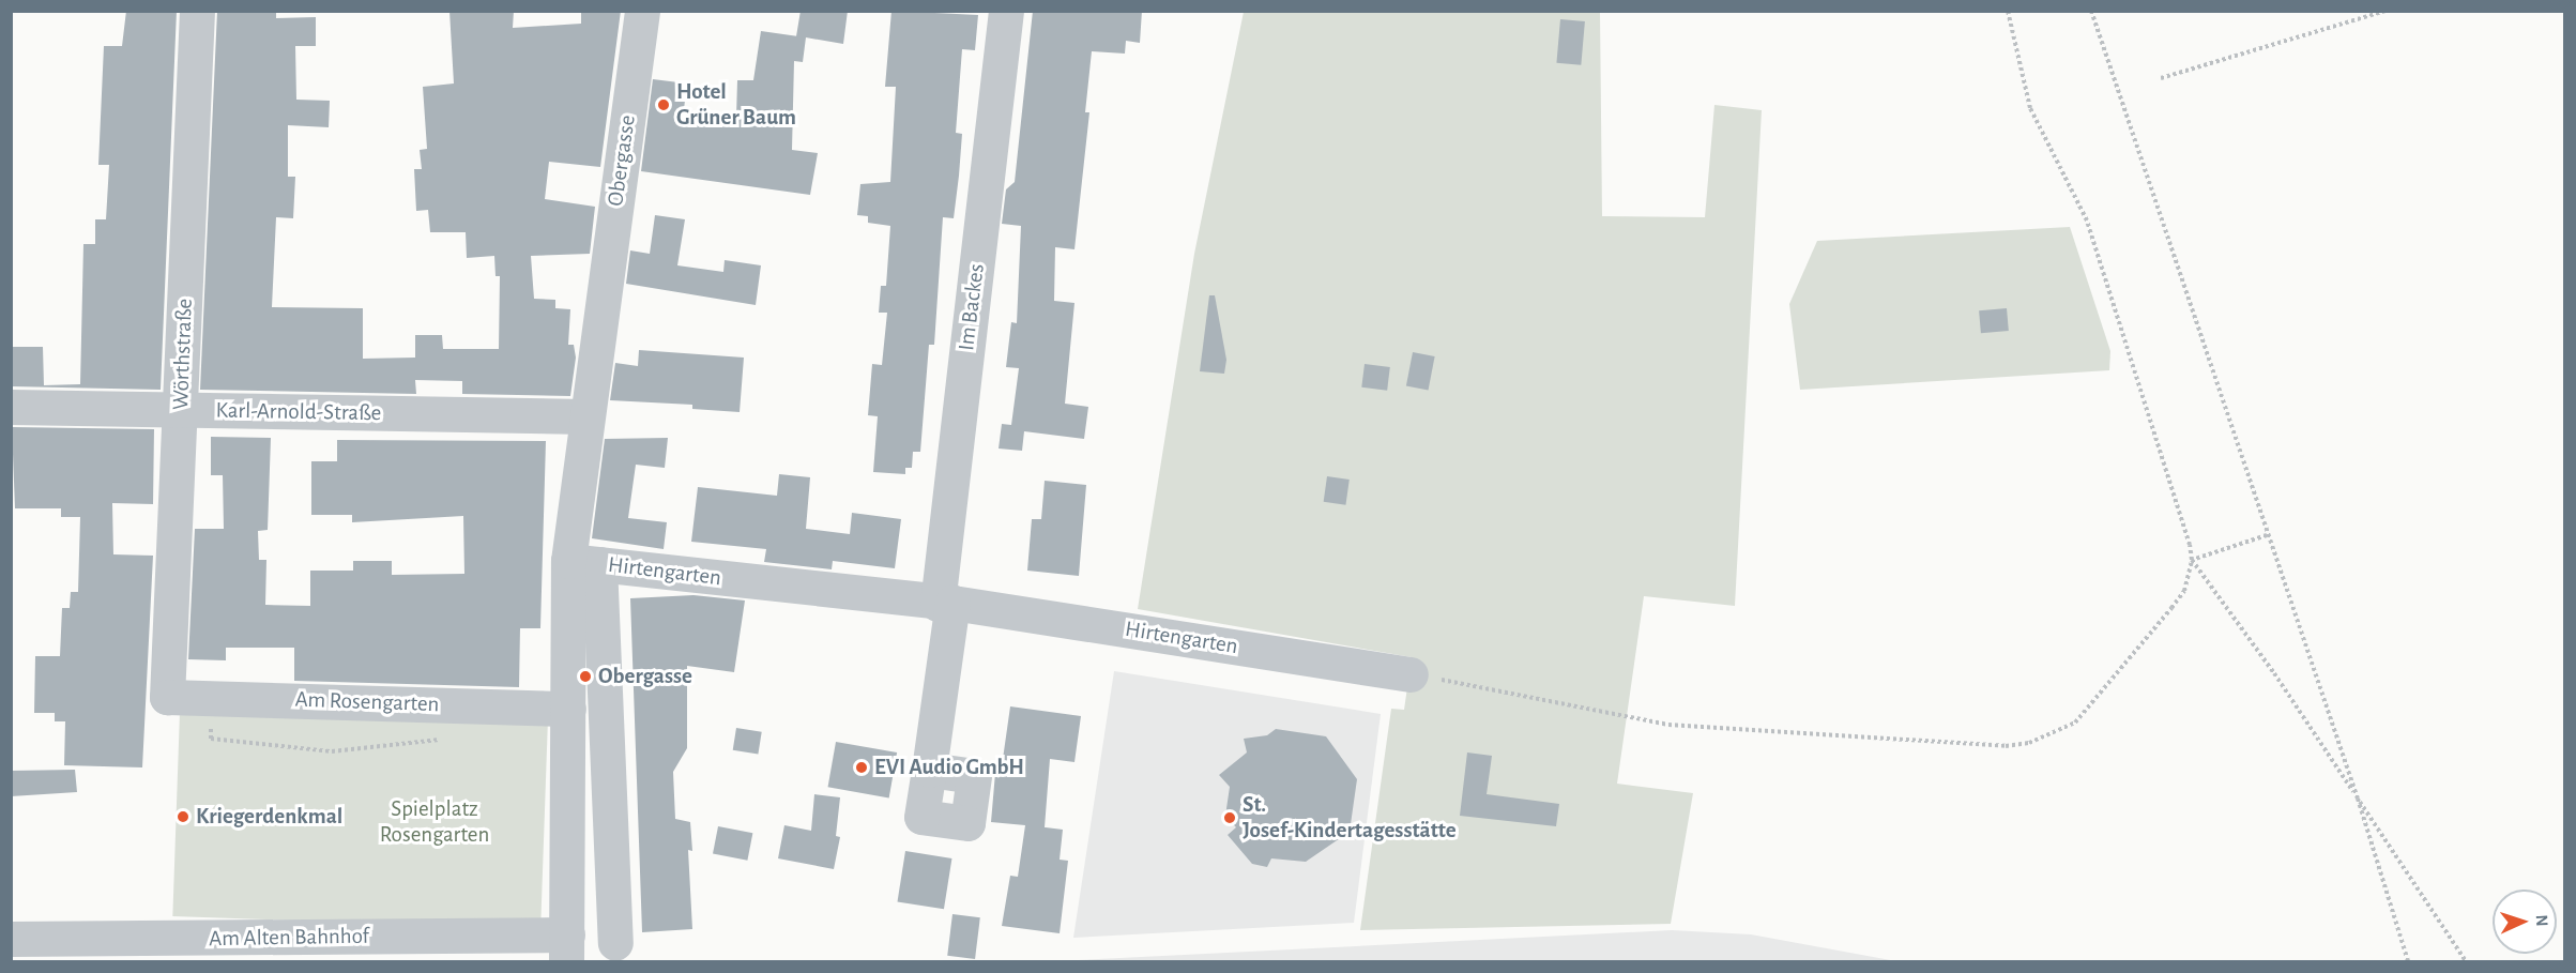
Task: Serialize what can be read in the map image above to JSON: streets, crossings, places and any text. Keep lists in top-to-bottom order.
{
  "streets": {
    "street": [
      "Obergasse",
      "Im Backes",
      "Wörthstraße",
      "Karl-Arnold-Straße",
      "Hirtengarten",
      "Am Rosengarten",
      "Am Alten Bahnhof"
    ]
  },
  "crossings": [
    ["Obergasse", "Karl-Arnold-Straße"],
    ["Obergasse", "Hirtengarten"],
    ["Obergasse", "Am Rosengarten"],
    ["Obergasse", "Am Alten Bahnhof"],
    ["Im Backes", "Hirtengarten"],
    ["Wörthstraße", "Karl-Arnold-Straße"],
    ["Wörthstraße", "Am Rosengarten"]
  ],
  "parks": ["Spielplatz Rosengarten"],
  "places": [
    "Hotel Grüner Baum",
    "Obergasse",
    "EVI Audio GmbH",
    "Kriegerdenkmal",
    "St. Josef-Kindertagesstätte"
  ],
  "north": "right"
}
